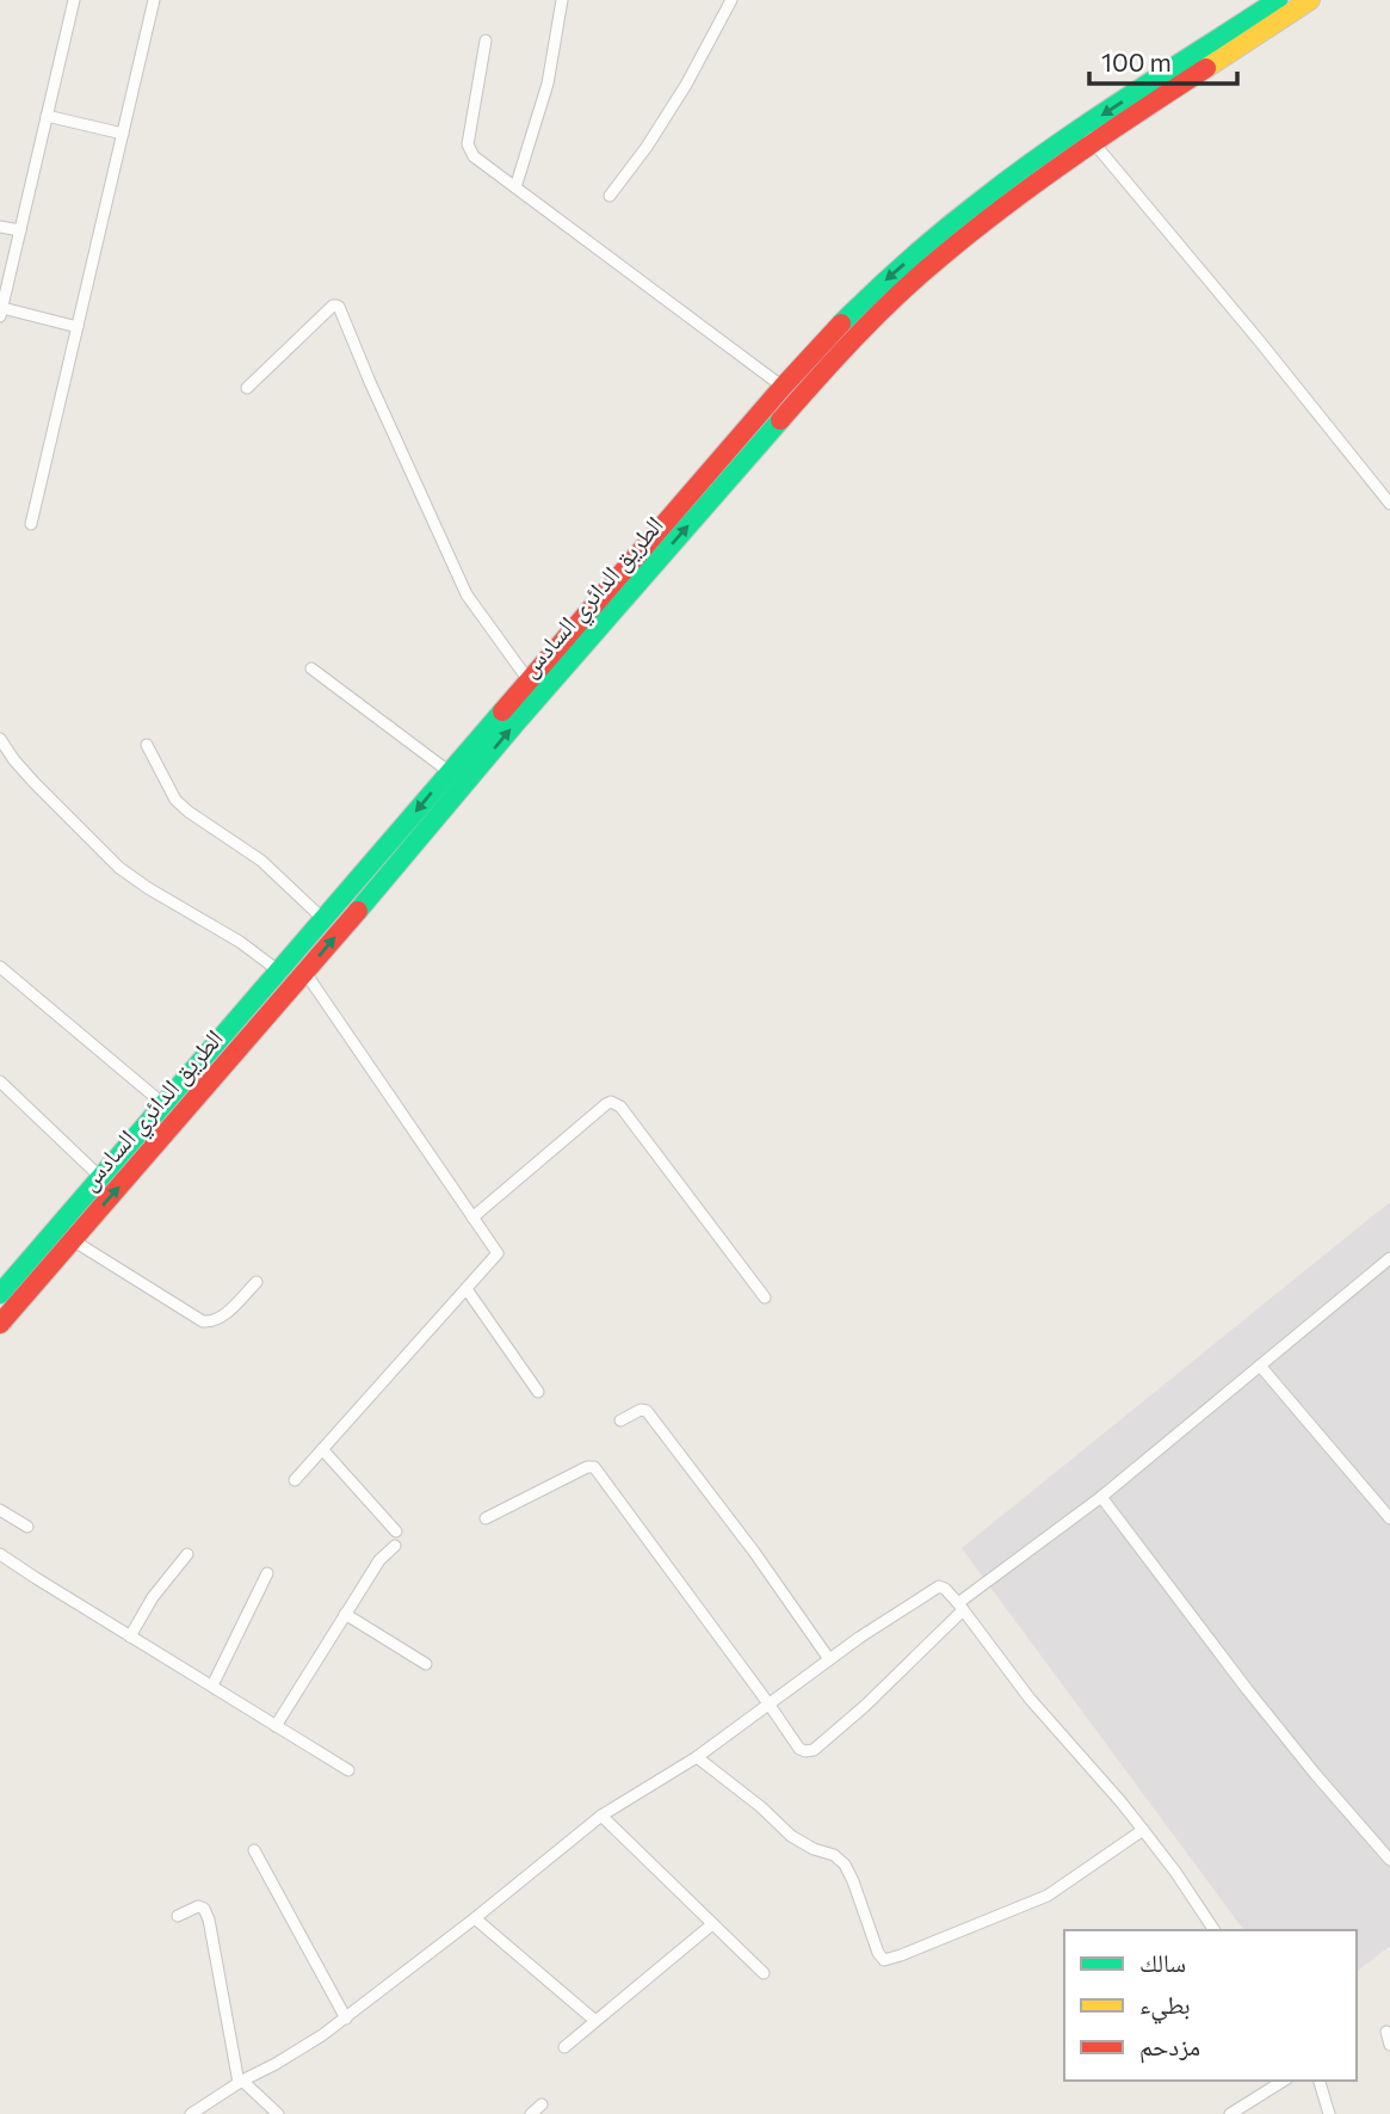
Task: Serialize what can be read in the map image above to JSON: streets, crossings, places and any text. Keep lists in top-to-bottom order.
{
  "streets": {
    "highway": ["الطريق الدائري السادس"]
  },
  "legend": ["سالك", "بطيء", "مزدحم"],
  "scale_bar": "100 m"
}
